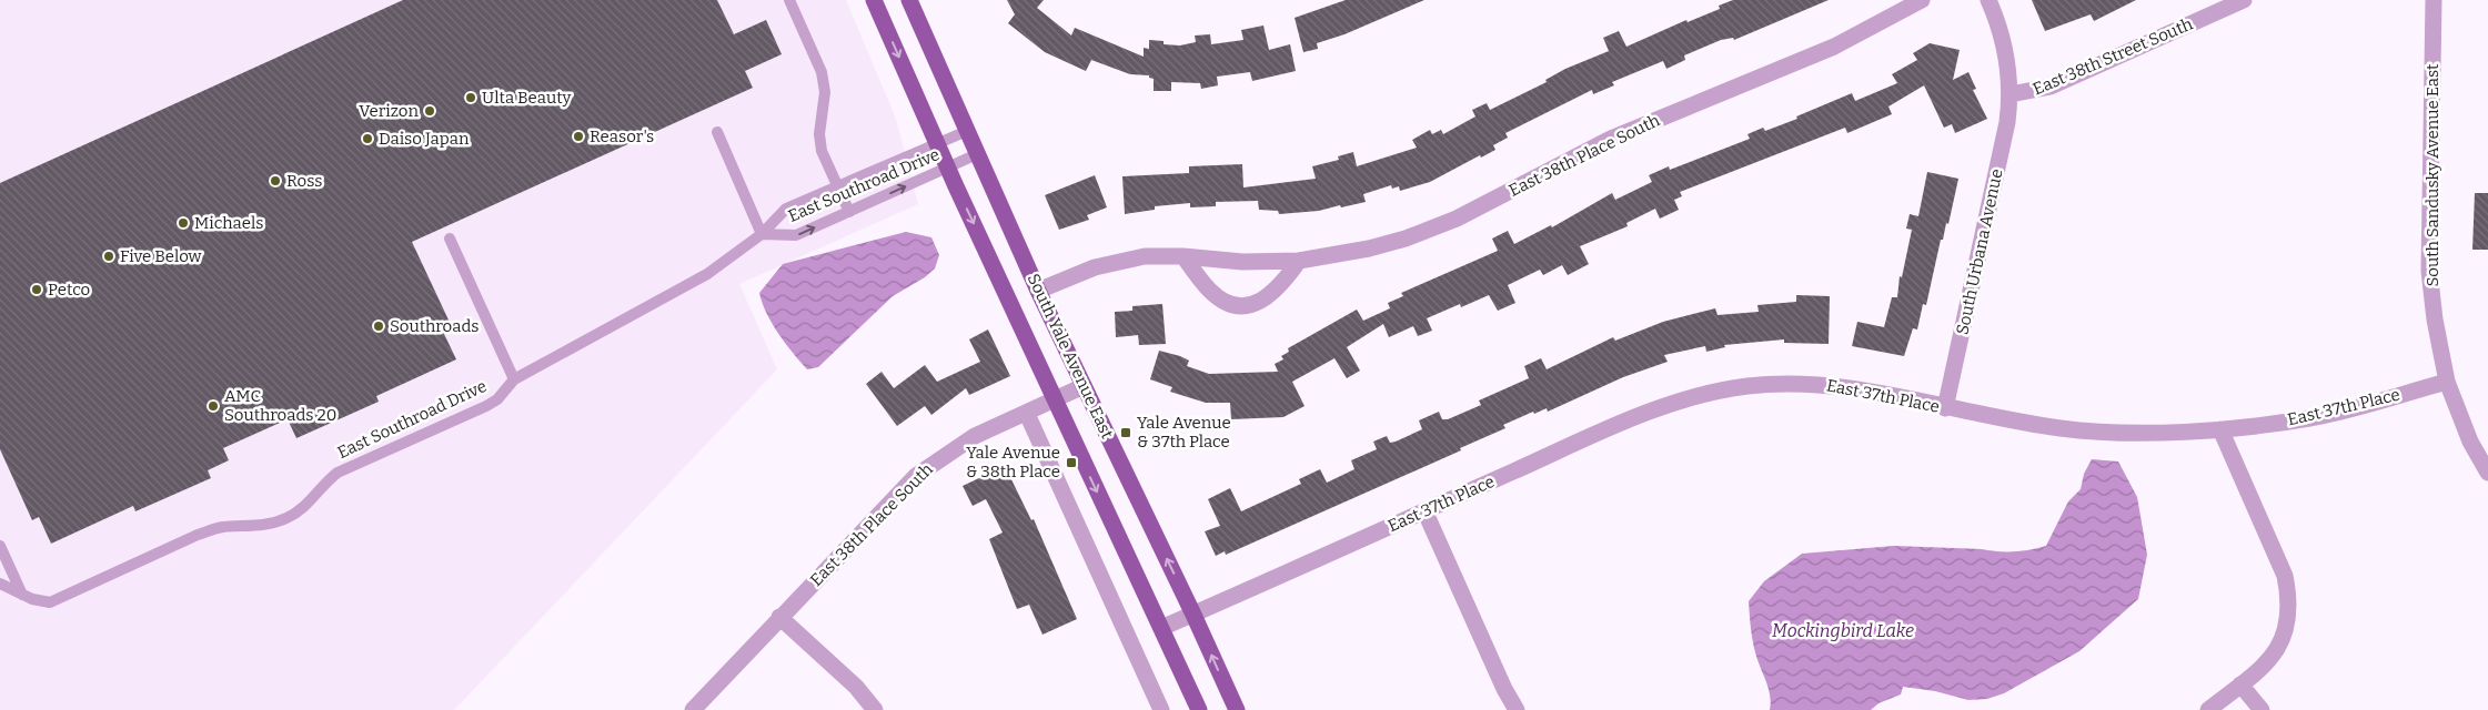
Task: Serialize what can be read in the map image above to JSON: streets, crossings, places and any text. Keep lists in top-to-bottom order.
{
  "streets": {
    "main road": ["South Yale Avenue East"],
    "street": [
      "East 38th Street South",
      "East 38th Place South",
      "South Sandusky Avenue East",
      "South Urbana Avenue",
      "East 37th Place"
    ],
    "lane": ["East Southroad Drive"]
  },
  "crossings": [
    ["East 38th Street South", "South Urbana Avenue"],
    ["East 38th Place South", "South Yale Avenue East"],
    ["South Sandusky Avenue East", "East 37th Place"],
    ["East Southroad Drive", "South Yale Avenue East"],
    ["South Urbana Avenue", "East 37th Place"],
    ["South Yale Avenue East", "East 37th Place"]
  ],
  "water": ["Mockingbird Lake"],
  "places": {
    "other": [
      "Ulta Beauty",
      "Verizon",
      "Reasor's",
      "Daiso Japan",
      "Ross",
      "Michaels",
      "Five Below",
      "Petco",
      "Southroads",
      "AMC Southroads 20"
    ],
    "transit": ["Yale Avenue & 37th Place", "Yale Avenue & 38th Place"]
  }
}
